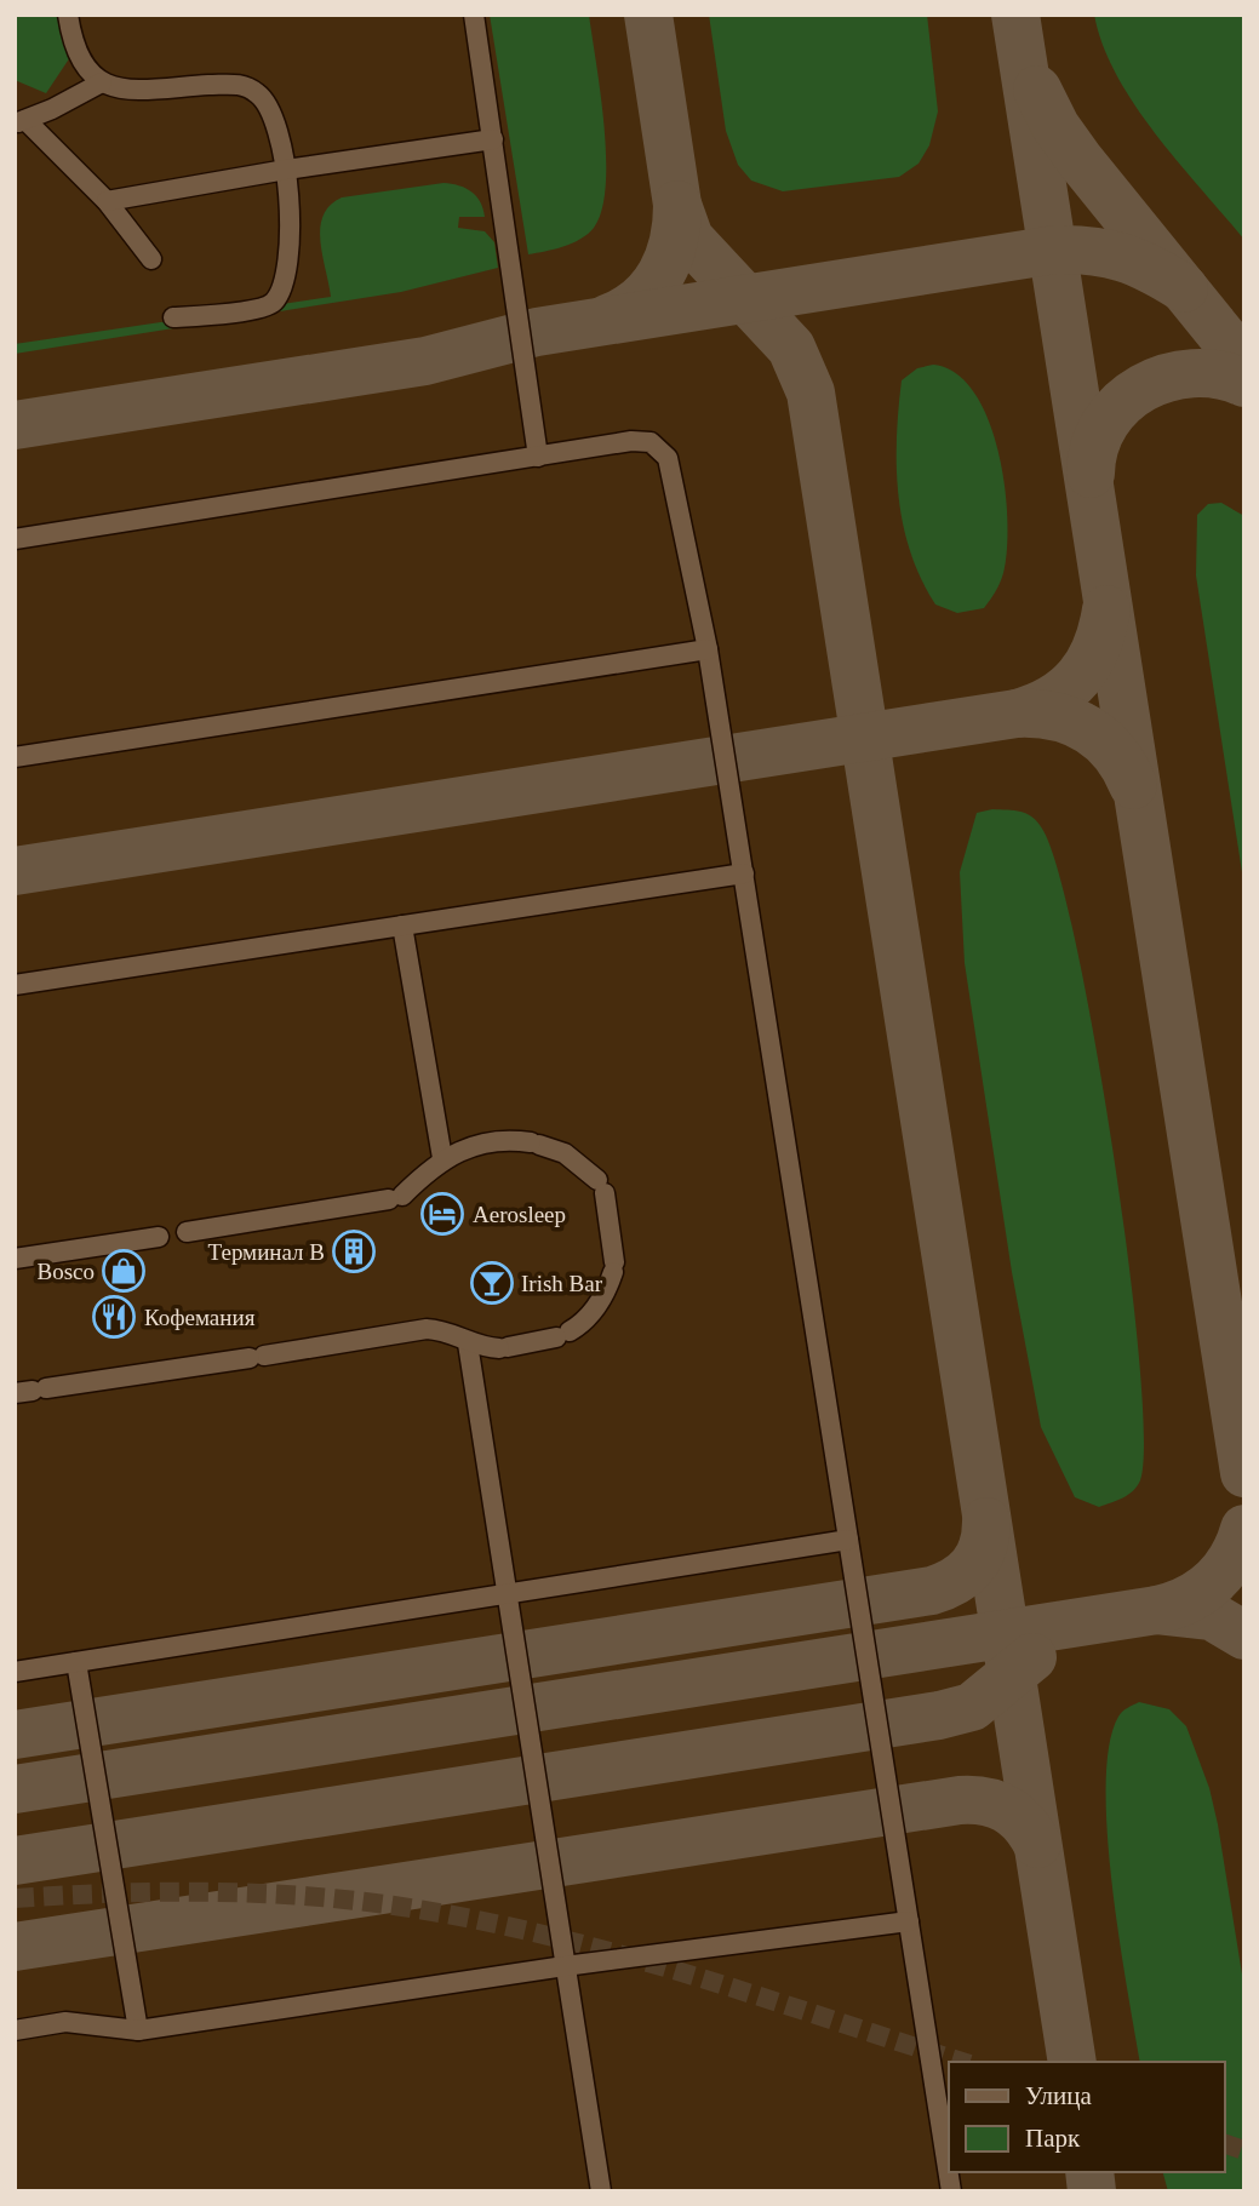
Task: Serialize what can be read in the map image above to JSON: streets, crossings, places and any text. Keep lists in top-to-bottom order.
{
  "places": {
    "hotel": ["Aerosleep"],
    "building": ["Терминал B"],
    "shop": ["Bosco"],
    "bar": ["Irish Bar"],
    "restaurant": ["Кофемания"]
  },
  "legend": ["Улица", "Парк"]
}
